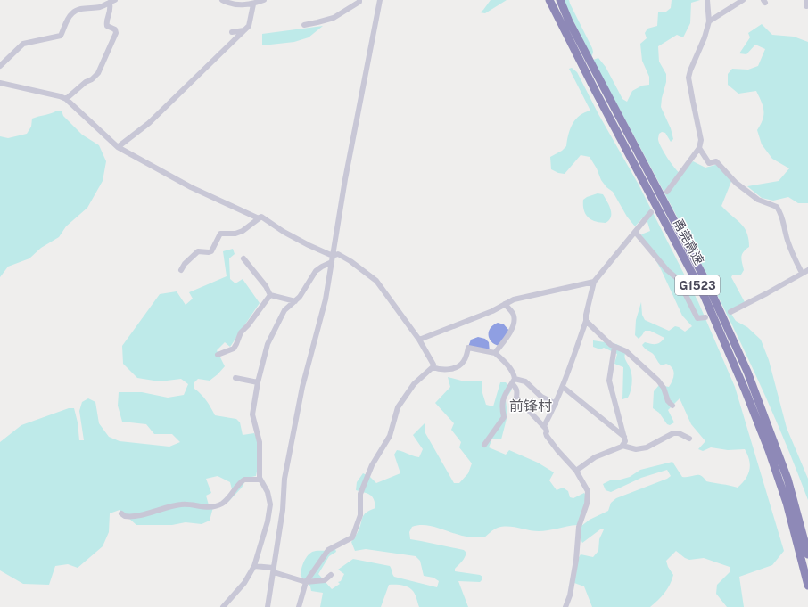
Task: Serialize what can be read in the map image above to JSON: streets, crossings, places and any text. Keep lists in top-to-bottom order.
{
  "streets": {
    "highway": ["甬莞高速", "G1523"]
  },
  "districts": ["前锋村"]
}
